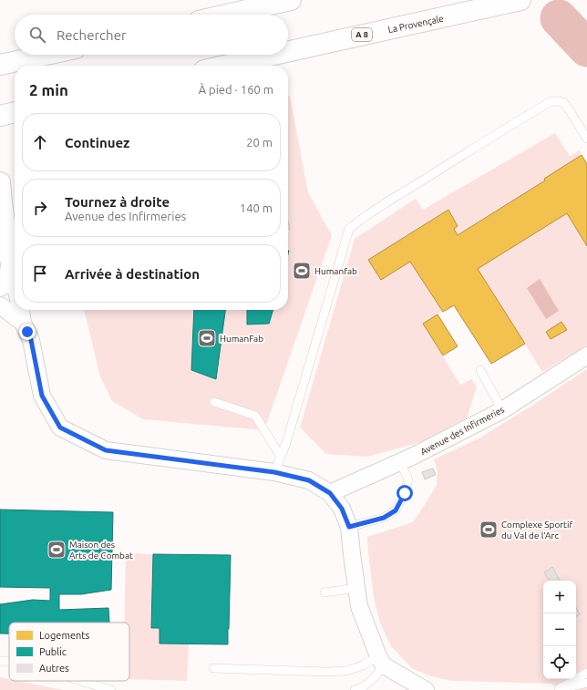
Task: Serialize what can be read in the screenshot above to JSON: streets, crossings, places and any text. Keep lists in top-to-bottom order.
{
  "streets": {
    "main road": ["La Provençale", "A 8"],
    "street": ["Avenue des Infirmeries"]
  },
  "places": {
    "sports": [
      "Humanfab",
      "HumanFab",
      "Complexe Sportif du Val de l'Arc",
      "Maison des Arts de Combat"
    ]
  },
  "legend": ["Logements", "Public", "Autres"],
  "page": {
    "search": "Rechercher",
    "heading": ["2 min", "À pied · 160 m"],
    "list": [
      ["Continuez", "20 m"],
      ["Tournez à droite", "Avenue des Infirmeries", "140 m"],
      "Arrivée à destination"
    ],
    "map_buttons": ["+", "−"]
  }
}
